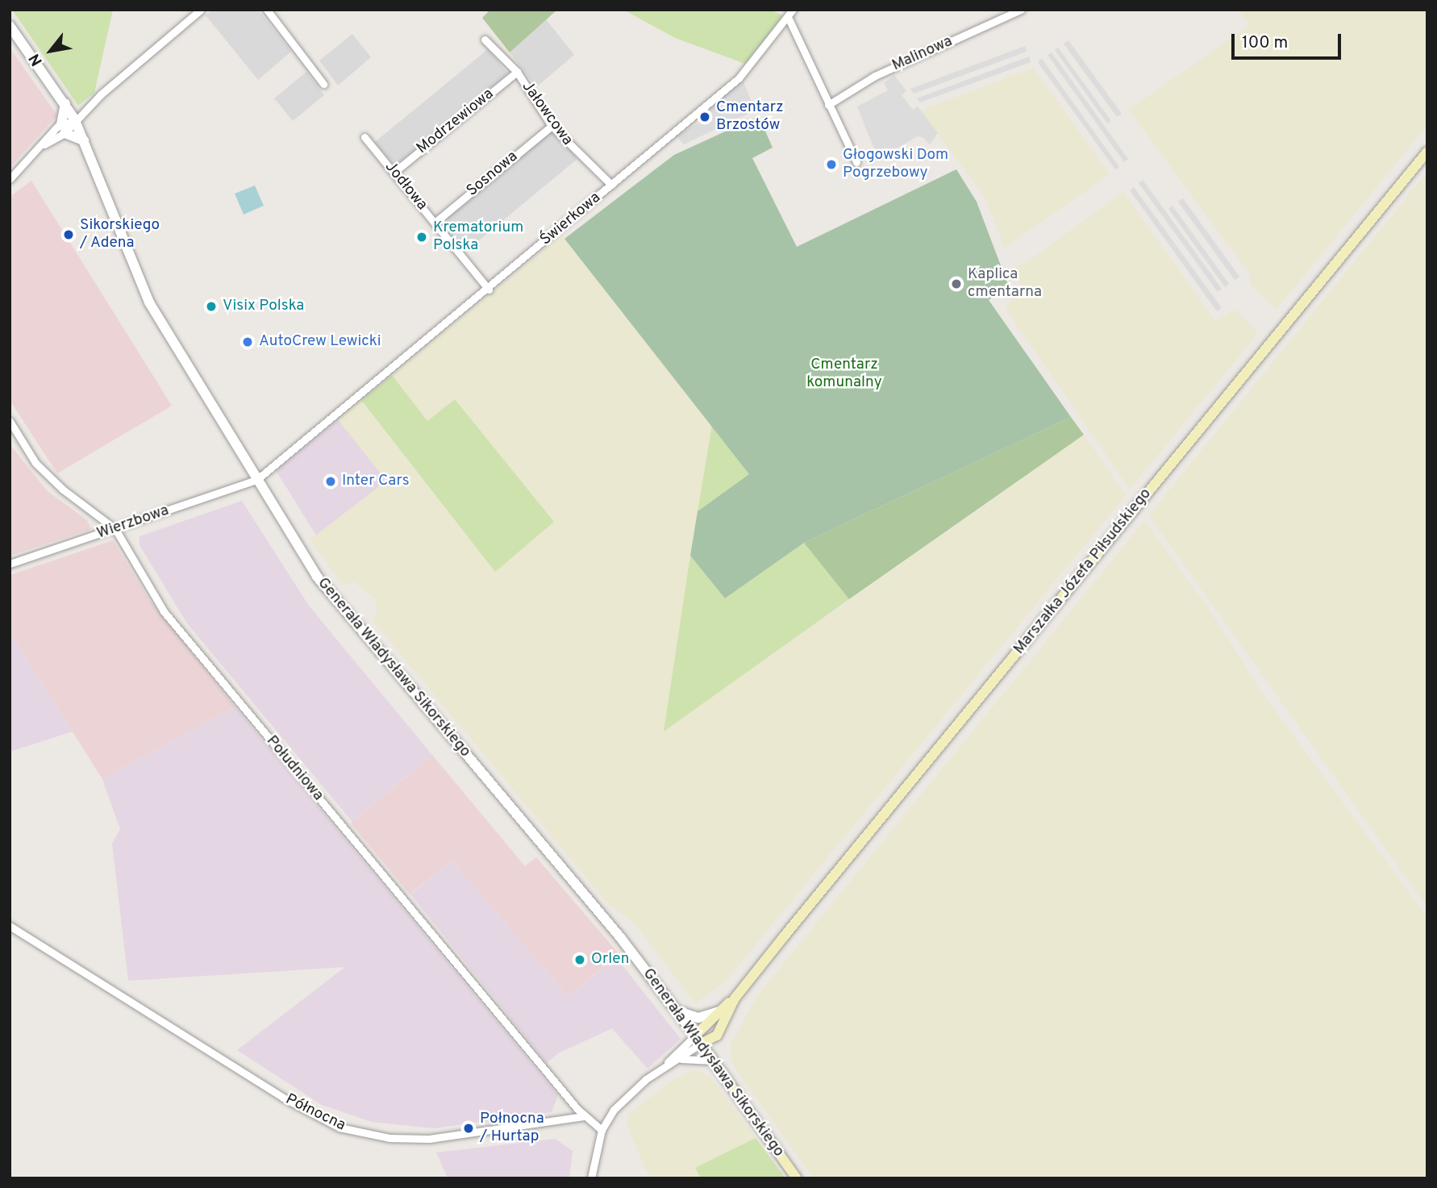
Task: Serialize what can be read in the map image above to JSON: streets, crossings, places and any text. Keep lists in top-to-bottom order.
{
  "streets": {
    "main road": ["Marszałka Józefa Piłsudskiego", "Generała Władysława Sikorskiego"],
    "street": [
      "Malinowa",
      "Jałowcowa",
      "Modrzewiowa",
      "Sosnowa",
      "Jodłowa",
      "Świerkowa",
      "Wierzbowa",
      "Południowa",
      "Północna"
    ]
  },
  "crossings": [
    ["Jałowcowa", "Modrzewiowa"],
    ["Jałowcowa", "Sosnowa"],
    ["Jałowcowa", "Świerkowa"],
    ["Modrzewiowa", "Jodłowa"],
    ["Sosnowa", "Jodłowa"],
    ["Jodłowa", "Świerkowa"],
    ["Świerkowa", "Wierzbowa"],
    ["Świerkowa", "Generała Władysława Sikorskiego"],
    ["Wierzbowa", "Generała Władysława Sikorskiego"],
    ["Wierzbowa", "Południowa"],
    ["Marszałka Józefa Piłsudskiego", "Generała Władysława Sikorskiego"],
    ["Południowa", "Północna"]
  ],
  "parks": ["Cmentarz komunalny"],
  "places": [
    "Cmentarz Brzostów",
    "Głogowski Dom Pogrzebowy",
    "Sikorskiego / Adena",
    "Krematorium Polska",
    "Kaplica cmentarna",
    "Visix Polska",
    "AutoCrew Lewicki",
    "Inter Cars",
    "Orlen",
    "Połnocna / Hurtap"
  ],
  "scale_bar": "100 m",
  "north": "bottom left"
}
